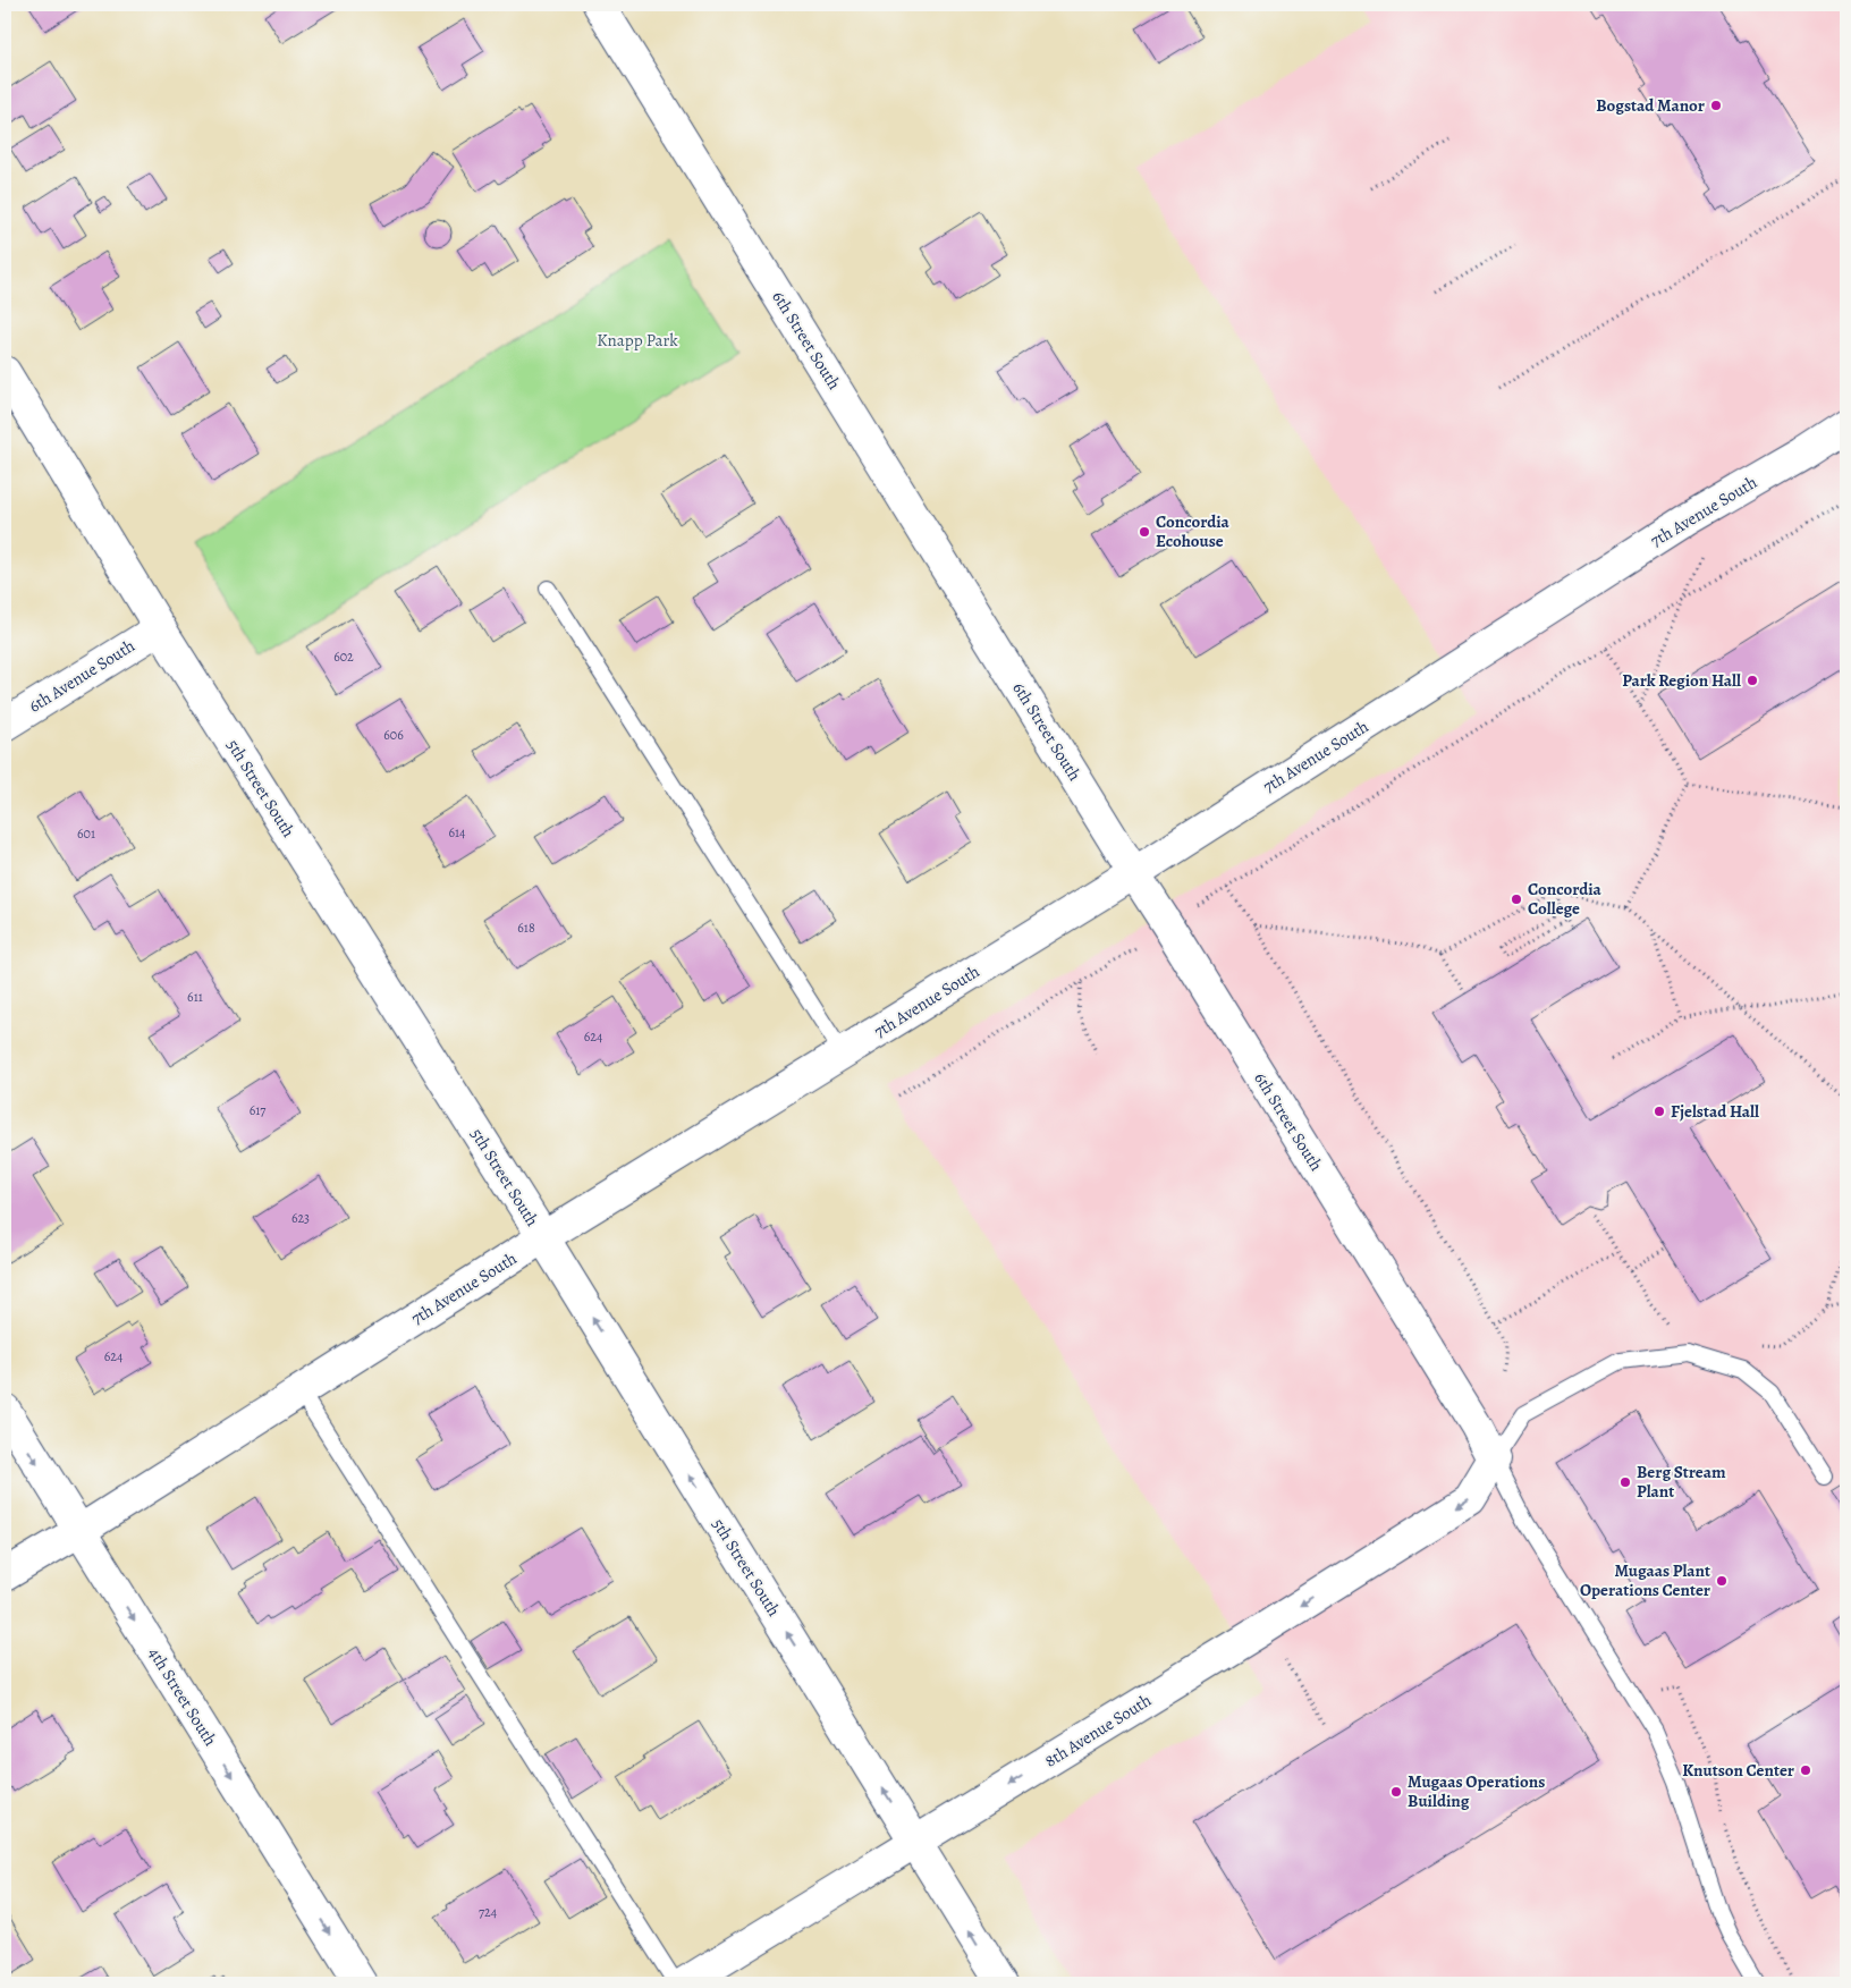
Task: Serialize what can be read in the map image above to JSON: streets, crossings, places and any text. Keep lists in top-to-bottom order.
{
  "streets": {
    "street": [
      "6th Street South",
      "7th Avenue South",
      "6th Avenue South",
      "5th Street South",
      "4th Street South",
      "8th Avenue South"
    ]
  },
  "crossings": [
    ["6th Street South", "7th Avenue South"],
    ["6th Street South", "8th Avenue South"],
    ["7th Avenue South", "5th Street South"],
    ["7th Avenue South", "4th Street South"],
    ["6th Avenue South", "5th Street South"],
    ["5th Street South", "8th Avenue South"]
  ],
  "one_way": ["5th Street South", "4th Street South", "8th Avenue South"],
  "parks": ["Knapp Park"],
  "places": [
    "Bogstad Manor",
    "Concordia Ecohouse",
    "Park Region Hall",
    "Concordia College",
    "Fjelstad Hall",
    "Berg Stream Plant",
    "Mugaas Plant Operations Center",
    "Knutson Center",
    "Mugaas Operations Building"
  ],
  "house_numbers": [
    "602",
    "606",
    "614",
    "601",
    "618",
    "611",
    "624",
    "617",
    "623",
    "624",
    "724"
  ]
}
